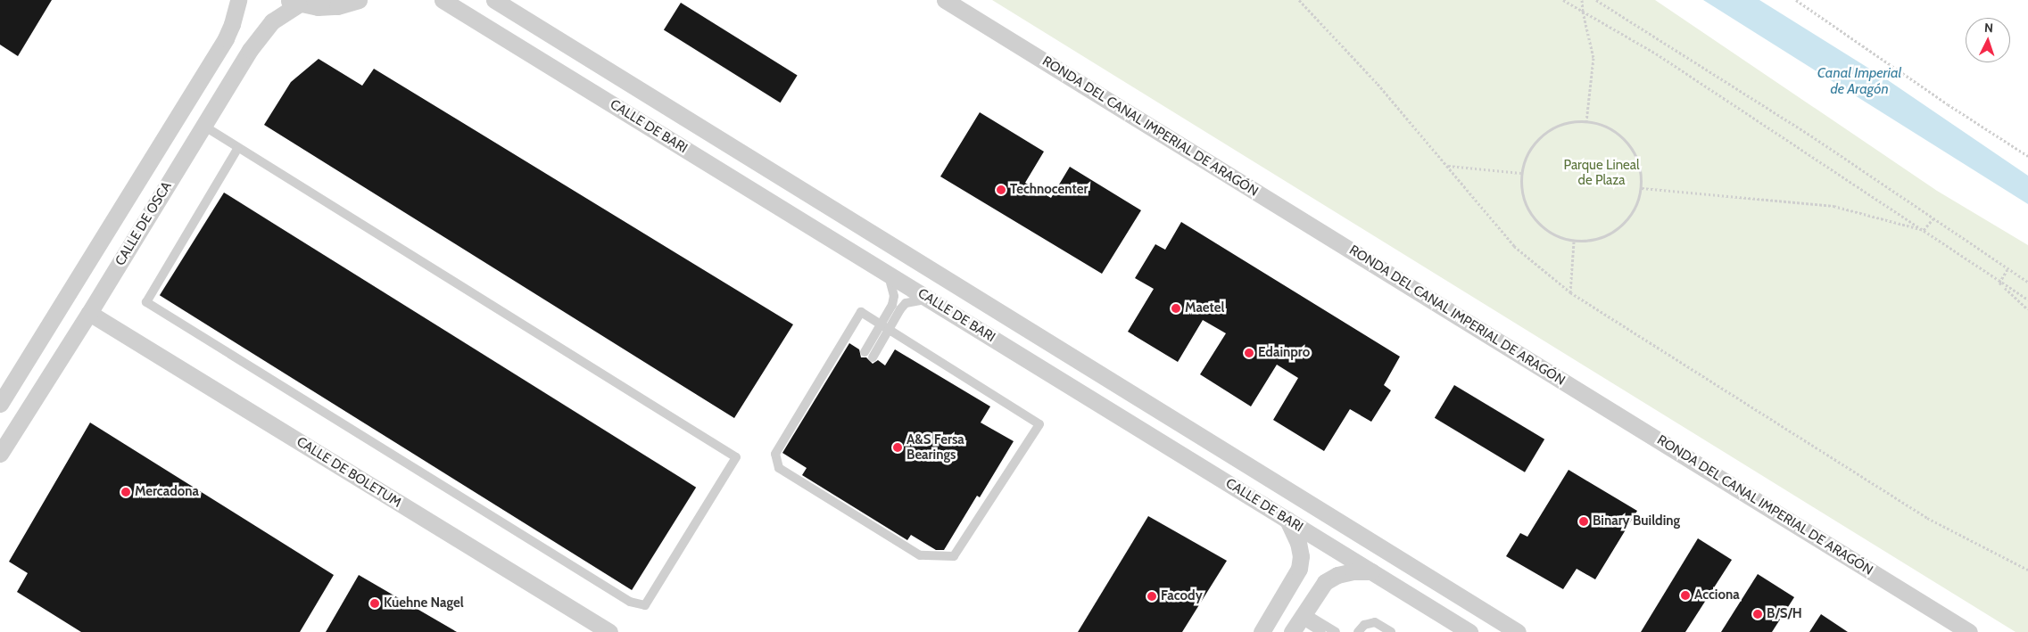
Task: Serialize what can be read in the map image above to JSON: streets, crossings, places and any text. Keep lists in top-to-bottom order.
{
  "streets": {
    "street": [
      "CALLE DE BARI",
      "RONDA DEL CANAL IMPERIAL DE ARAGÓN",
      "CALLE DE OSCA",
      "CALLE DE BOLETUM"
    ]
  },
  "crossings": [
    ["CALLE DE OSCA", "CALLE DE BOLETUM"]
  ],
  "water": ["Canal Imperial de Aragón"],
  "parks": ["Parque Lineal de Plaza"],
  "places": [
    "Technocenter",
    "Maetel",
    "Edainpro",
    "A&S Fersa Bearings",
    "Mercadona",
    "Binary Building",
    "Acciona",
    "Facody",
    "Kuehne Nagel",
    "B/S/H"
  ],
  "north": "top"
}
